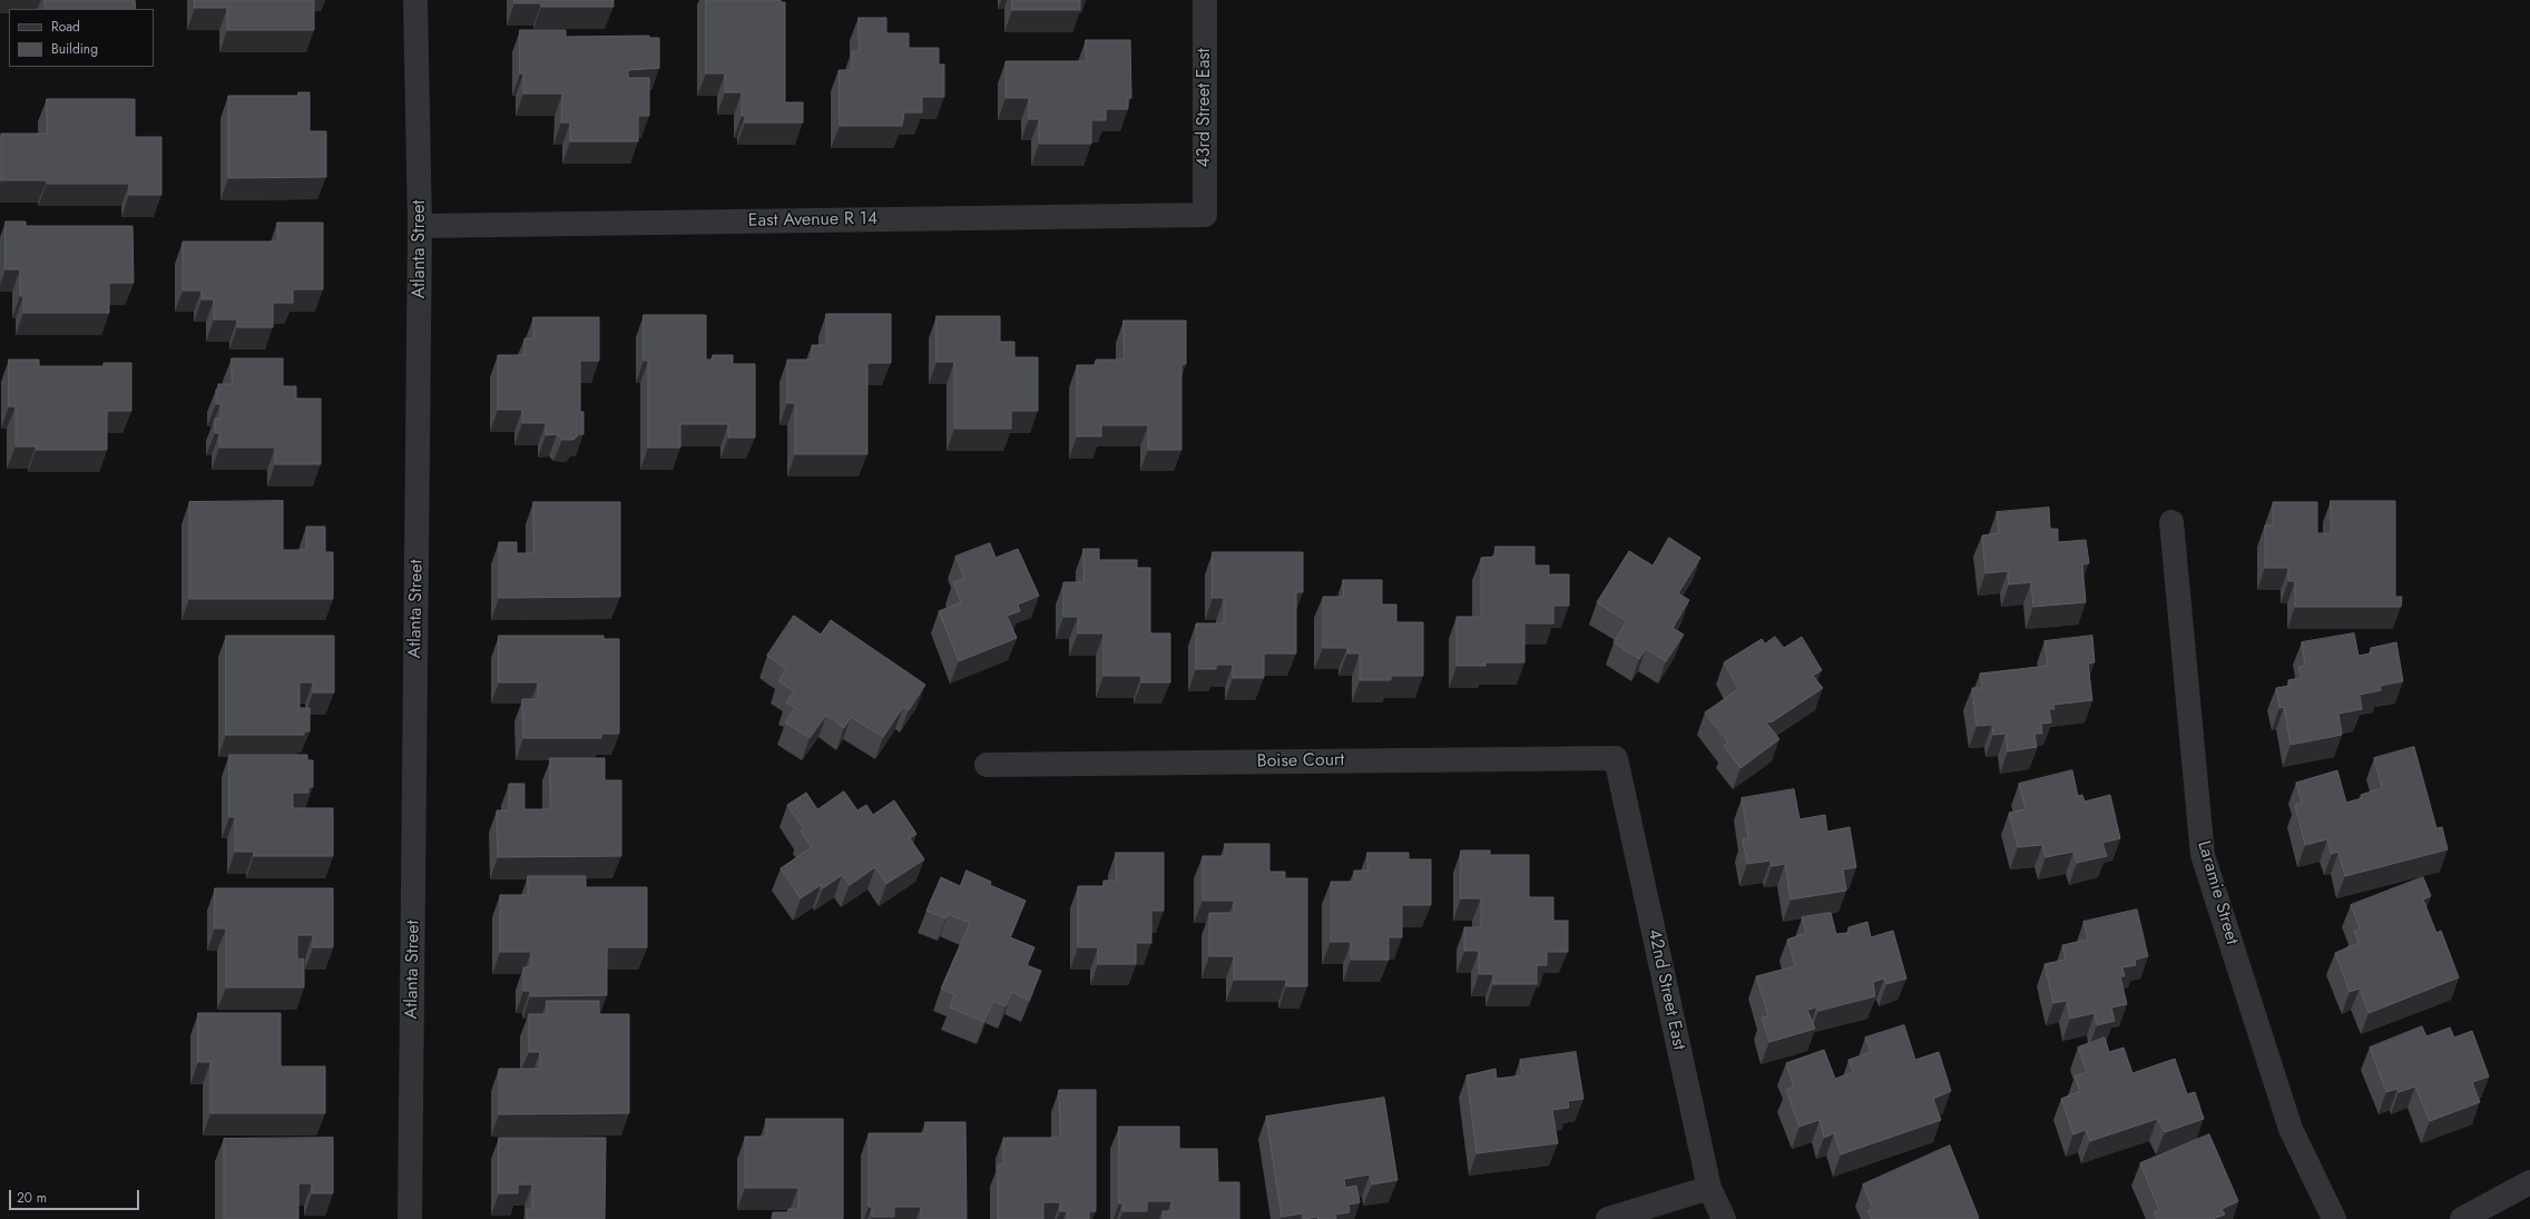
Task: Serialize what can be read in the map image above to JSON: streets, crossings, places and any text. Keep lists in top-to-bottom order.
{
  "streets": {
    "street": [
      "43rd Street East",
      "East Avenue R 14",
      "Atlanta Street",
      "Boise Court",
      "Laramie Street",
      "42nd Street East"
    ]
  },
  "crossings": [
    ["43rd Street East", "East Avenue R 14"],
    ["East Avenue R 14", "Atlanta Street"],
    ["Boise Court", "42nd Street East"]
  ],
  "legend": ["Road", "Building"],
  "scale_bar": "20 m"
}
